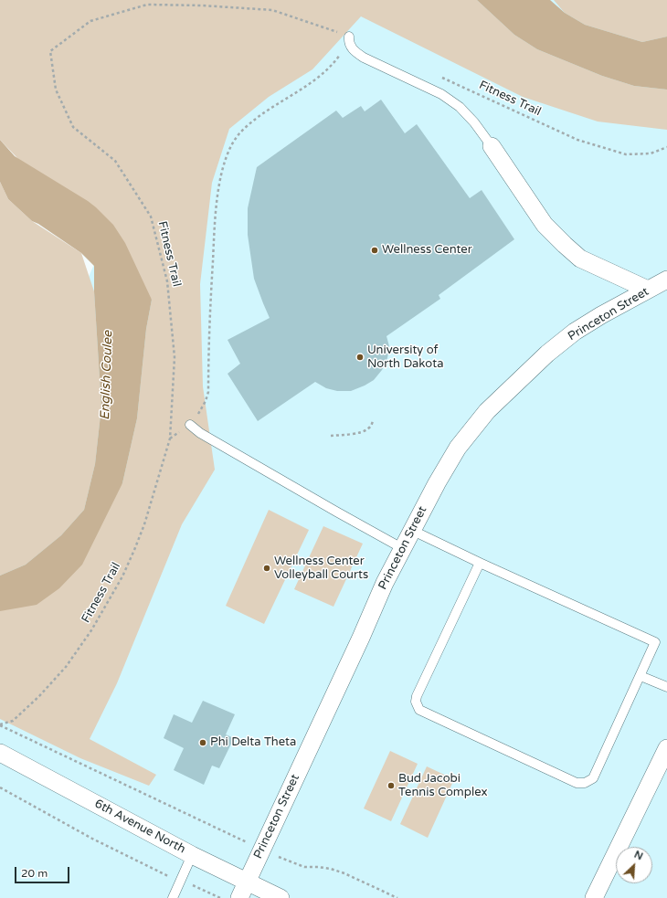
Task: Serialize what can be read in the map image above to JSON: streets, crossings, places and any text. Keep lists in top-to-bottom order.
{
  "streets": {
    "street": ["Princeton Street", "6th Avenue North"],
    "path": ["Fitness Trail"]
  },
  "crossings": [
    ["Princeton Street", "6th Avenue North"]
  ],
  "water": ["English Coulee"],
  "places": [
    "Wellness Center",
    "University of North Dakota",
    "Wellness Center Volleyball Courts",
    "Phi Delta Theta",
    "Bud Jacobi Tennis Complex"
  ],
  "scale_bar": "20 m",
  "north": "top right"
}
